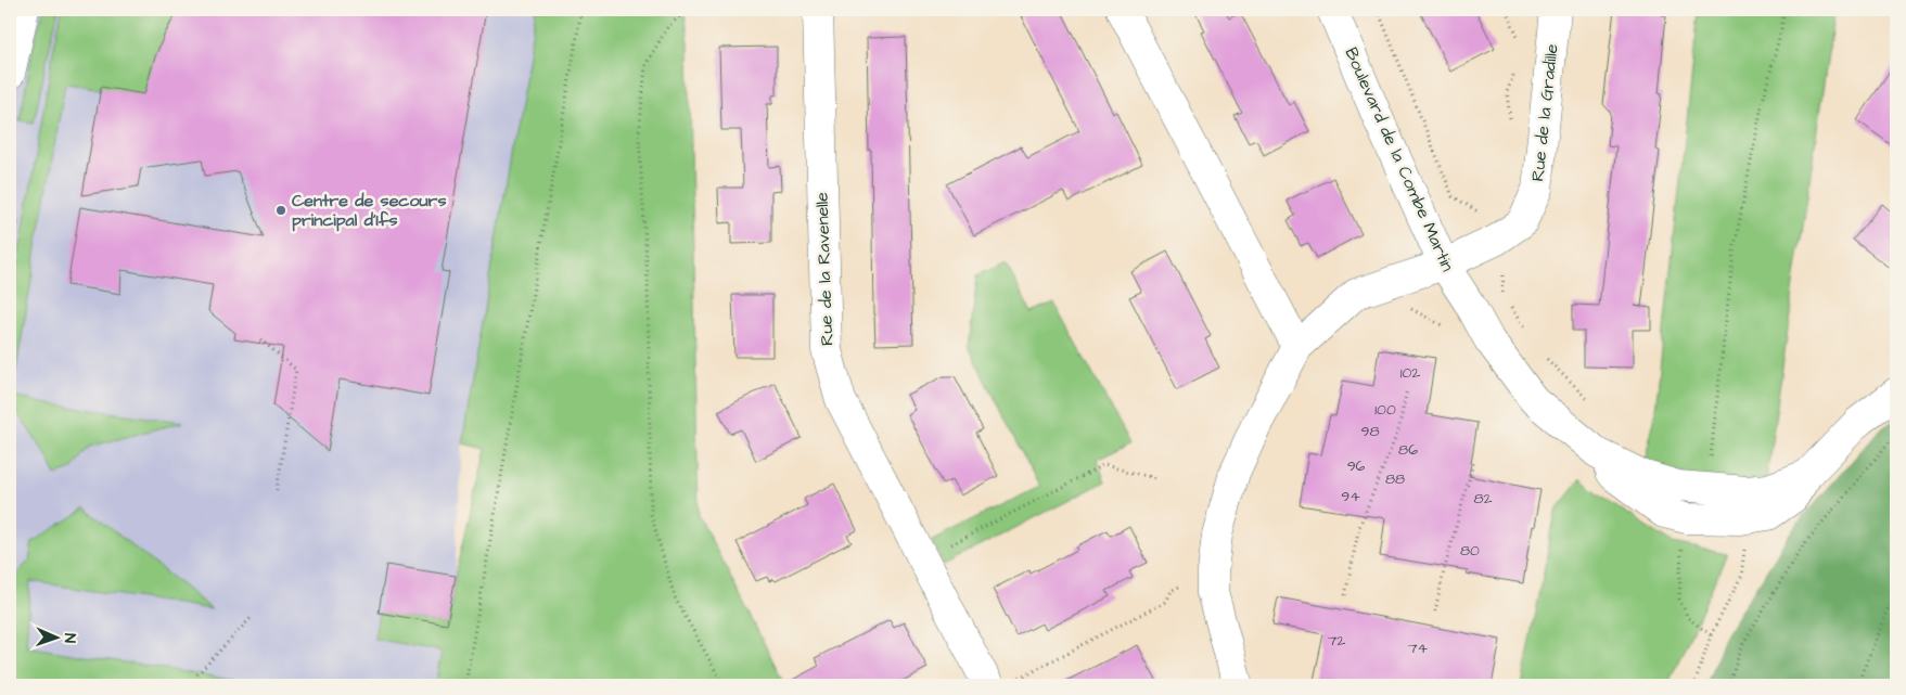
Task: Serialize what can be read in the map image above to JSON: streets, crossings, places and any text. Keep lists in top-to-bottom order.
{
  "streets": {
    "street": ["Rue de la Gradille", "Boulevard de la Combe Martin", "Rue de la Ravenelle"]
  },
  "crossings": [
    ["Rue de la Gradille", "Boulevard de la Combe Martin"]
  ],
  "places": ["Centre de secours principal d'Ifs"],
  "house_numbers": [
    "102",
    "100",
    "98",
    "86",
    "96",
    "88",
    "94",
    "82",
    "80",
    "72",
    "74"
  ],
  "north": "right"
}
